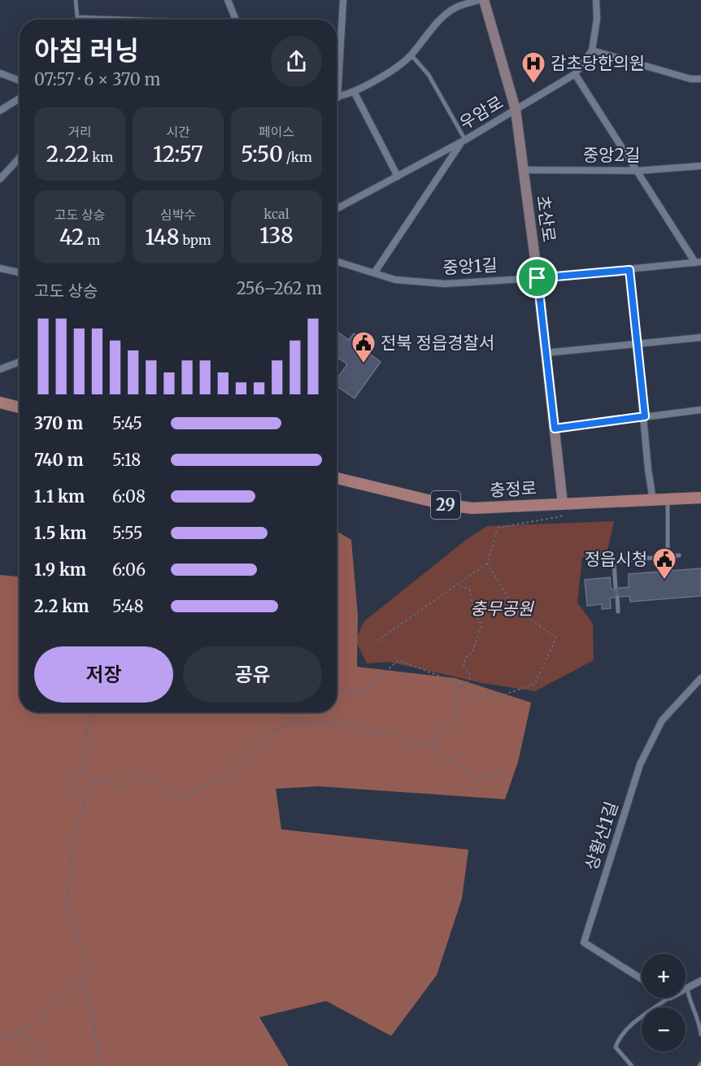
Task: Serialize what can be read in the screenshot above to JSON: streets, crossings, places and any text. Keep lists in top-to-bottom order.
{
  "streets": {
    "main road": ["충정로", "29"],
    "street": [
      "우암로",
      "중앙2길",
      "초산로",
      "중앙1길",
      "상황산1길"
    ]
  },
  "crossings": [
    ["우암로", "초산로"],
    ["중앙2길", "초산로"],
    ["초산로", "중앙1길"],
    ["초산로", "충정로"]
  ],
  "parks": ["충무공원"],
  "places": {
    "hospital": ["감초당한의원"],
    "public building": ["전북 정읍경찰서", "정읍시청"]
  },
  "page": {
    "heading": ["아침 러닝", "07:57 · 6 × 370 m"],
    "stats": [
      ["거리", "2.22 km"],
      ["시간", "12:57"],
      ["페이스", "5:50 /km"],
      ["고도 상승", "42 m"],
      ["심박수", "148 bpm"],
      ["kcal", "138"]
    ],
    "chart": ["고도 상승", "256–262 m"],
    "list": [
      {
        "name": "370 m",
        "note": "5:45"
      },
      {
        "name": "740 m",
        "note": "5:18"
      },
      {
        "name": "1.1 km",
        "note": "6:08"
      },
      {
        "name": "1.5 km",
        "note": "5:55"
      },
      {
        "name": "1.9 km",
        "note": "6:06"
      },
      {
        "name": "2.2 km",
        "note": "5:48"
      }
    ],
    "buttons": ["저장", "공유"],
    "map_buttons": ["+", "−"]
  }
}
